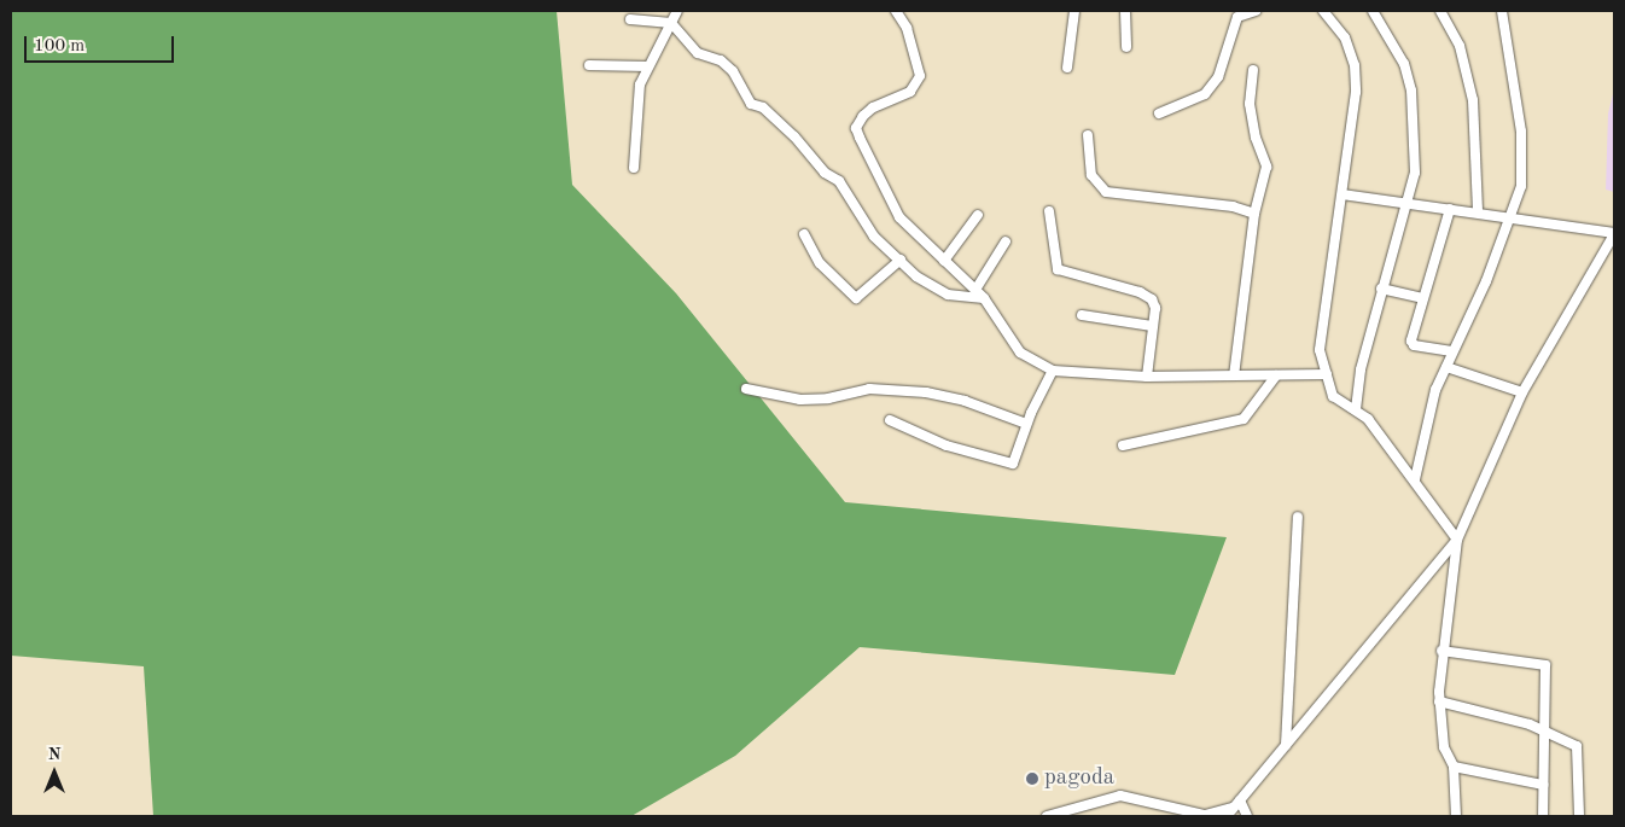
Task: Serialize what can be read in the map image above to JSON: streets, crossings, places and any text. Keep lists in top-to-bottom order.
{
  "places": ["pagoda"],
  "scale_bar": "100 m",
  "north": "top"
}
